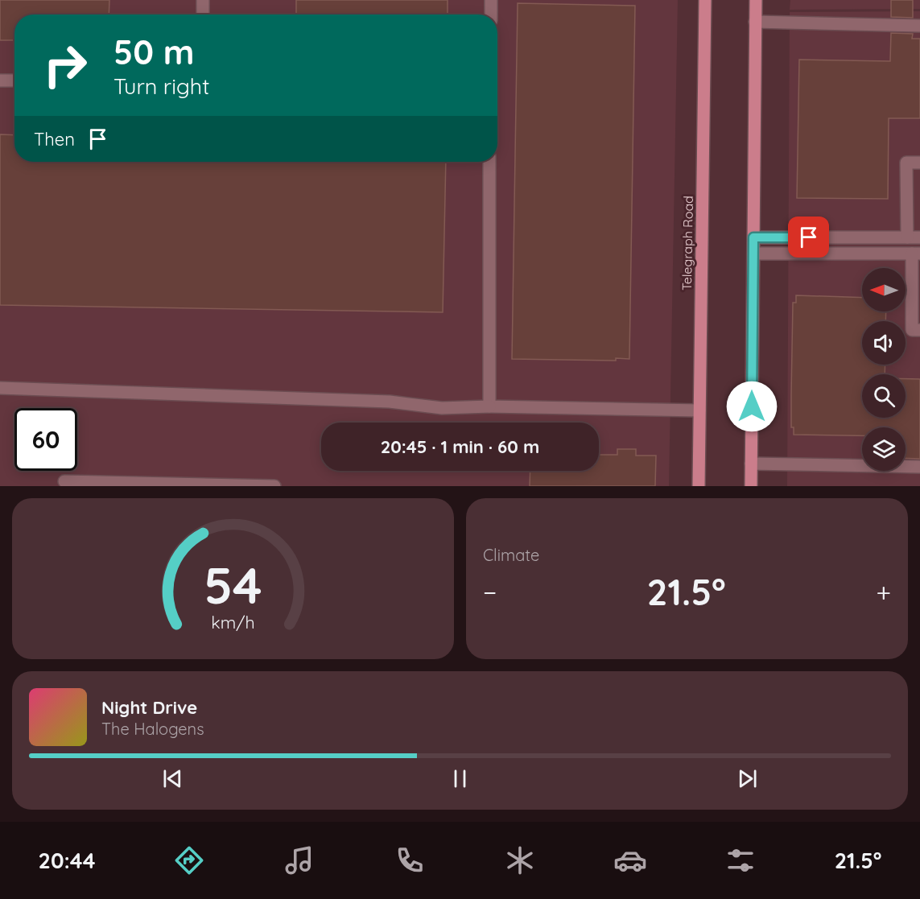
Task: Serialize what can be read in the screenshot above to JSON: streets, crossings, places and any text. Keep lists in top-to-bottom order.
{
  "streets": {
    "main road": ["Telegraph Road"]
  },
  "north": "left",
  "page": {
    "turn": ["50 m", "Turn right"],
    "then": "Then",
    "limit": "60",
    "trip": "20:45 · 1 min · 60 m",
    "tile": "Climate",
    "heat": ["−", "21.5°", "+"],
    "song": ["Night Drive", "The Halogens"],
    "tabs": ["20:44", "21.5°"],
    "gauge": ["54", "km/h"]
  }
}
